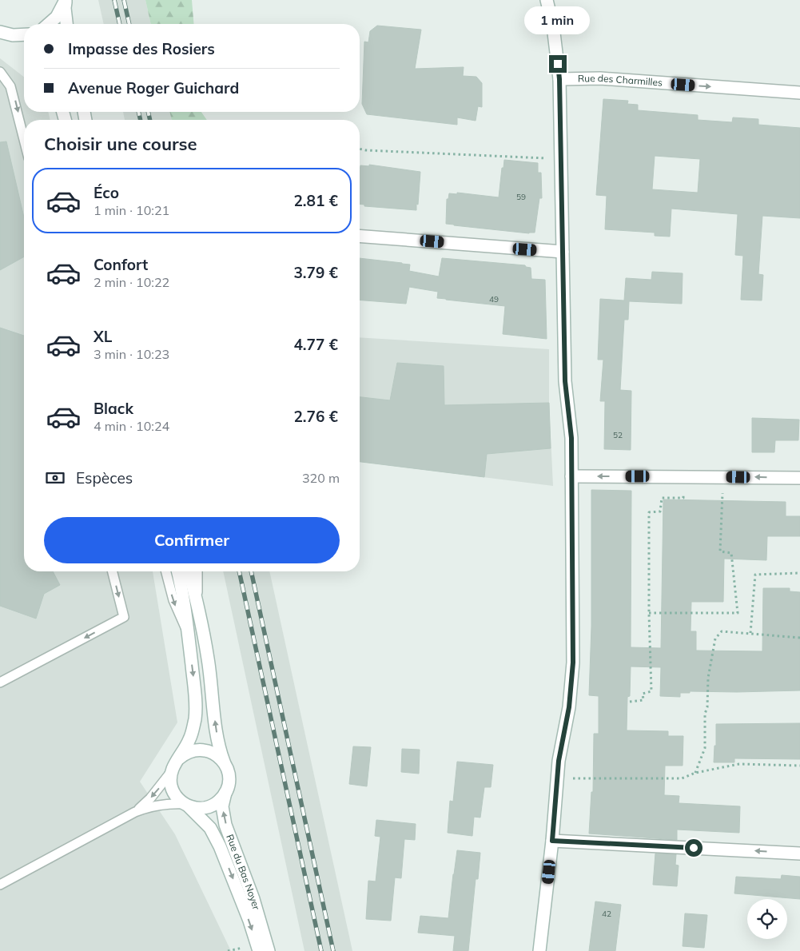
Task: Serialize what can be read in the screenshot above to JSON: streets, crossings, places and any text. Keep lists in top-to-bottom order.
{
  "streets": {
    "street": ["Rue des Charmilles", "Rue du Bas Noyer"]
  },
  "one_way": ["Rue des Charmilles"],
  "house_numbers": [
    "59",
    "49",
    "52",
    "42"
  ],
  "page": {
    "bubble": "1 min",
    "banner": ["Impasse des Rosiers", "Avenue Roger Guichard"],
    "heading": "Choisir une course",
    "list": [
      {
        "name": "Éco",
        "note": "1 min · 10:21",
        "value": "2.81 €"
      },
      {
        "name": "Confort",
        "note": "2 min · 10:22",
        "value": "3.79 €"
      },
      {
        "name": "XL",
        "note": "3 min · 10:23",
        "value": "4.77 €"
      },
      {
        "name": "Black",
        "note": "4 min · 10:24",
        "value": "2.76 €"
      }
    ],
    "pay": ["Espèces", "320 m"],
    "buttons": "Confirmer"
  }
}
